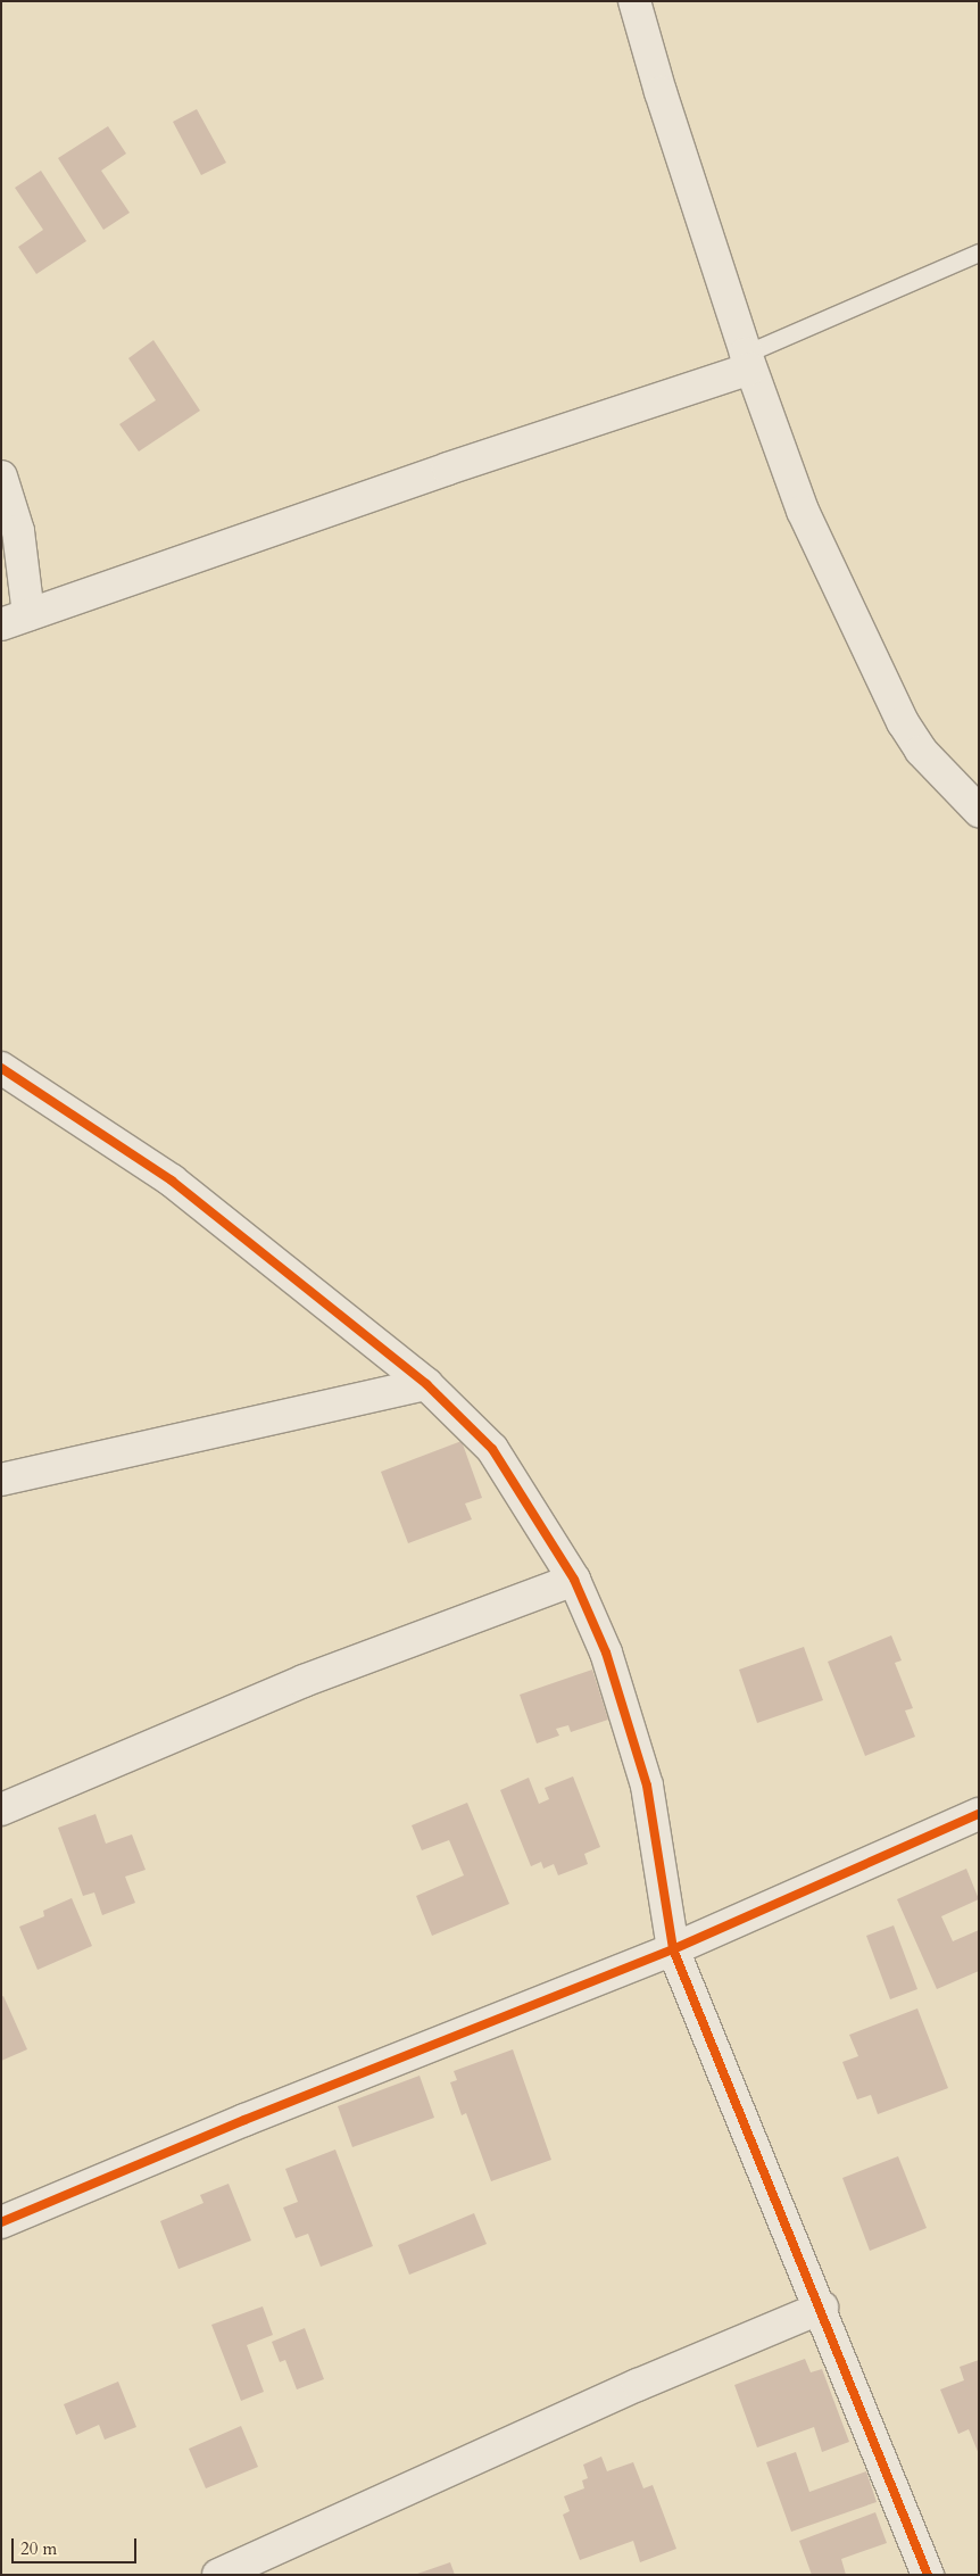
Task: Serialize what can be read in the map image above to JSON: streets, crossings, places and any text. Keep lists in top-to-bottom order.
{
  "scale_bar": "20 m"
}
